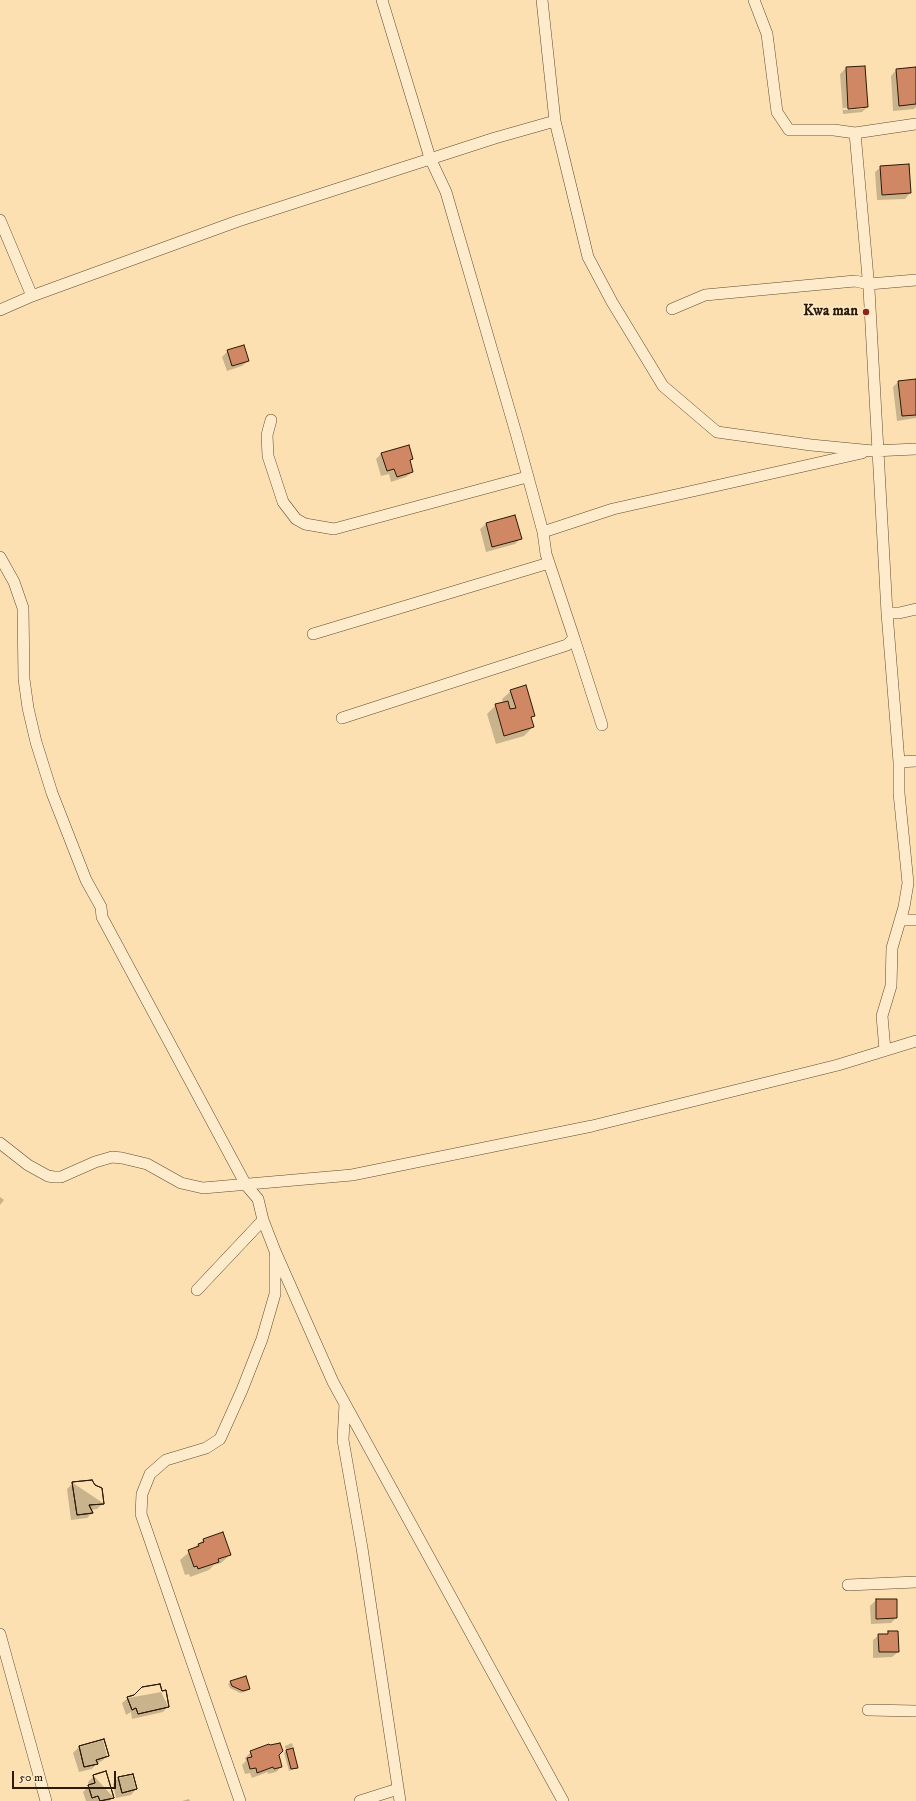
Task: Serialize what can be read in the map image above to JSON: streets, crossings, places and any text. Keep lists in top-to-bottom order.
{
  "places": ["Kwa man"],
  "scale_bar": "50 m"
}
